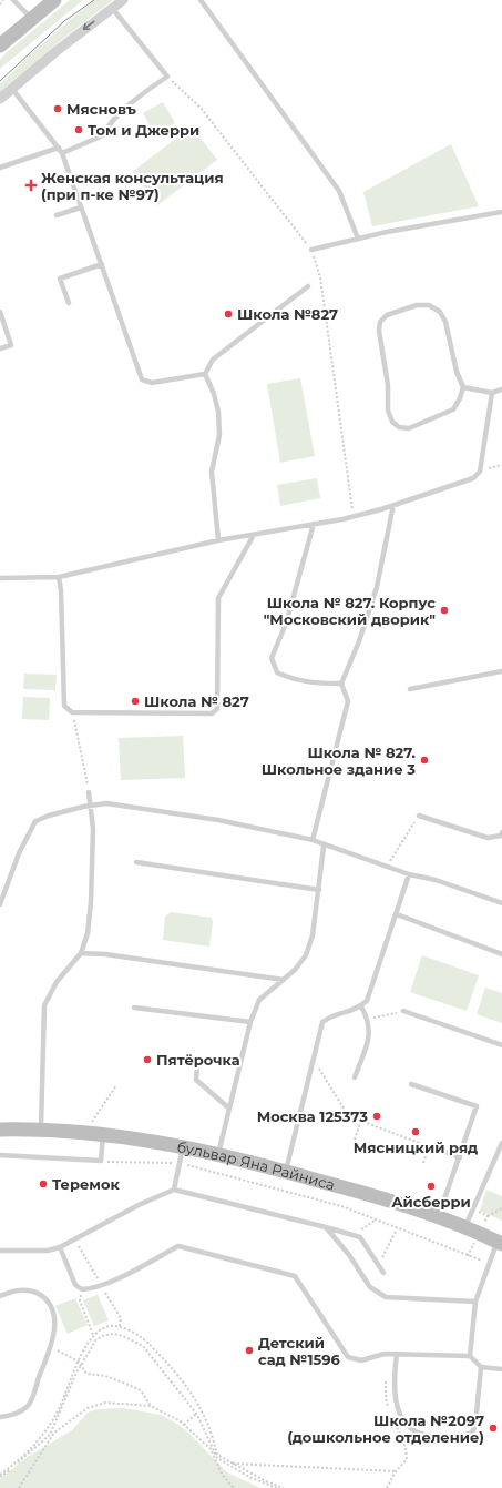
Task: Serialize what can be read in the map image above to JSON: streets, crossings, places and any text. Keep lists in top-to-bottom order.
{
  "streets": {
    "main road": ["бульвар Яна Райниса"]
  },
  "places": {
    "other": [
      "Мясновъ",
      "Том и Джерри",
      "Школа №827",
      "Школа № 827. Корпус \"Московский дворик\"",
      "Школа № 827",
      "Школа № 827. Школьное здание 3",
      "Пятёрочка",
      "Москва 125373",
      "Мясницкий ряд",
      "Теремок",
      "Айсберри",
      "Детский сад №1596",
      "Школа №2097 (дошкольное отделение)"
    ],
    "health": ["Женская консультация (при п-ке №97)"]
  }
}
